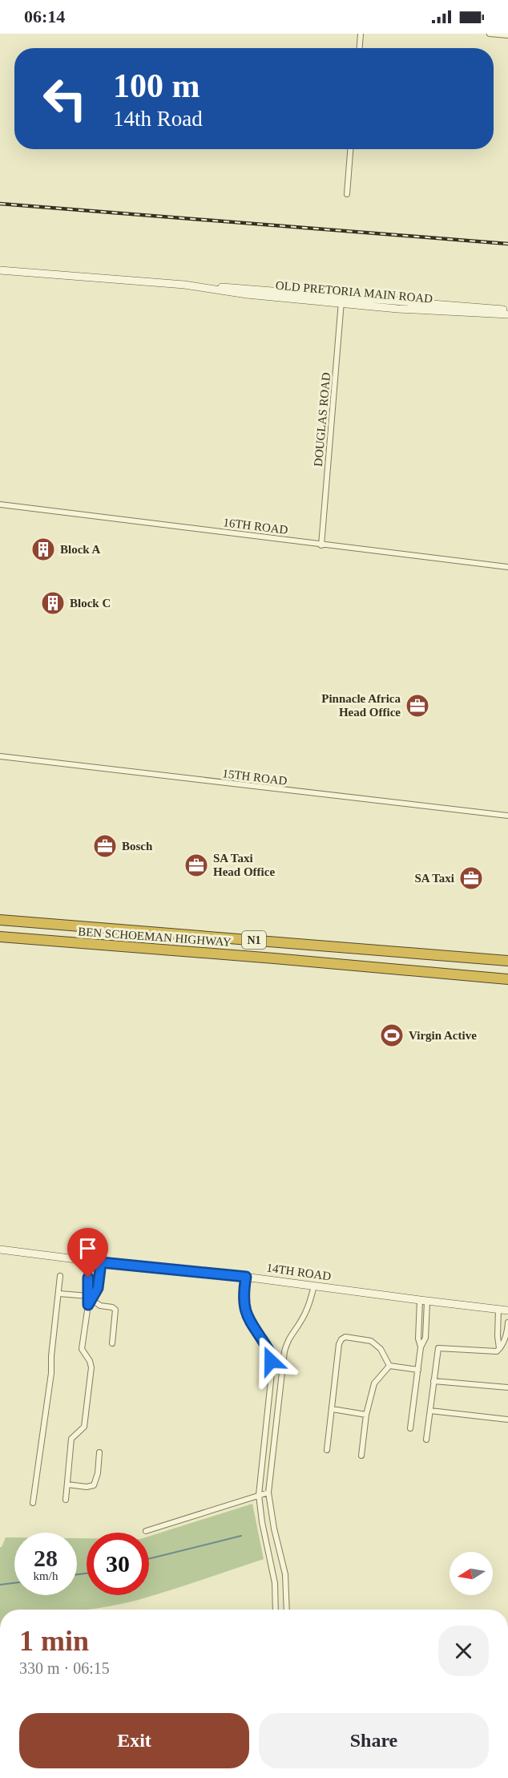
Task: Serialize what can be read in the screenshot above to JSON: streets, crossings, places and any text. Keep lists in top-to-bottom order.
{
  "streets": {
    "highway": ["BEN SCHOEMAN HIGHWAY", "N1"],
    "main road": ["OLD PRETORIA MAIN ROAD", "14TH ROAD"],
    "street": ["DOUGLAS ROAD", "16TH ROAD", "15TH ROAD"]
  },
  "crossings": [
    ["OLD PRETORIA MAIN ROAD", "DOUGLAS ROAD"],
    ["DOUGLAS ROAD", "16TH ROAD"]
  ],
  "places": {
    "building": ["Block A", "Block C"],
    "office": [
      "Pinnacle Africa Head Office",
      "Bosch",
      "SA Taxi Head Office",
      "SA Taxi"
    ],
    "sports": ["Virgin Active"]
  },
  "north": "left",
  "page": {
    "status": "06:14",
    "turn": ["100 m", "14th Road"],
    "speed": "28 km/h",
    "limit": "30",
    "heading": ["1 min", "330 m · 06:15"],
    "buttons": ["Exit", "Share"]
  }
}
